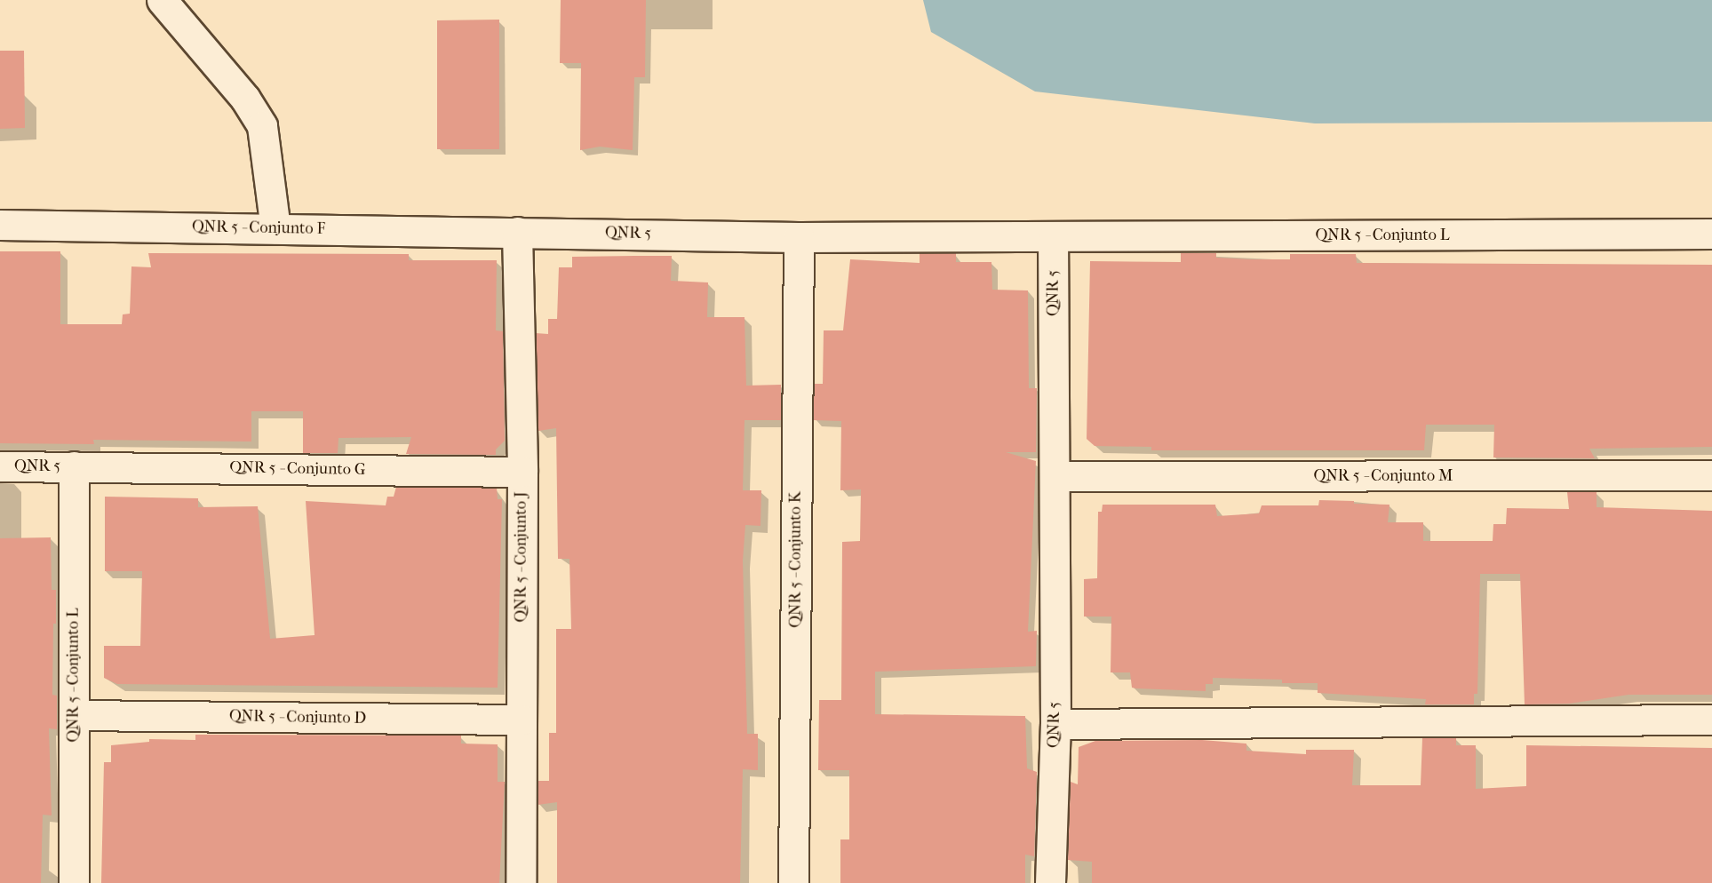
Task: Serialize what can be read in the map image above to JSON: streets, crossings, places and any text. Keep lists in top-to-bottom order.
{
  "streets": {
    "street": [
      "QNR 5 - Conjunto F",
      "QNR 5",
      "QNR 5 - Conjunto L",
      "QNR 5 - Conjunto G",
      "QNR 5 - Conjunto M",
      "QNR 5 - Conjunto J",
      "QNR 5 - Conjunto K",
      "QNR 5 - Conjunto D"
    ]
  },
  "crossings": [
    ["QNR 5 - Conjunto F", "QNR 5"],
    ["QNR 5 - Conjunto F", "QNR 5 - Conjunto J"],
    ["QNR 5", "QNR 5 - Conjunto L"],
    ["QNR 5", "QNR 5 - Conjunto G"],
    ["QNR 5", "QNR 5 - Conjunto M"],
    ["QNR 5", "QNR 5 - Conjunto J"],
    ["QNR 5", "QNR 5 - Conjunto K"],
    ["QNR 5 - Conjunto L", "QNR 5 - Conjunto G"],
    ["QNR 5 - Conjunto L", "QNR 5 - Conjunto D"],
    ["QNR 5 - Conjunto G", "QNR 5 - Conjunto J"],
    ["QNR 5 - Conjunto J", "QNR 5 - Conjunto D"]
  ]
}
